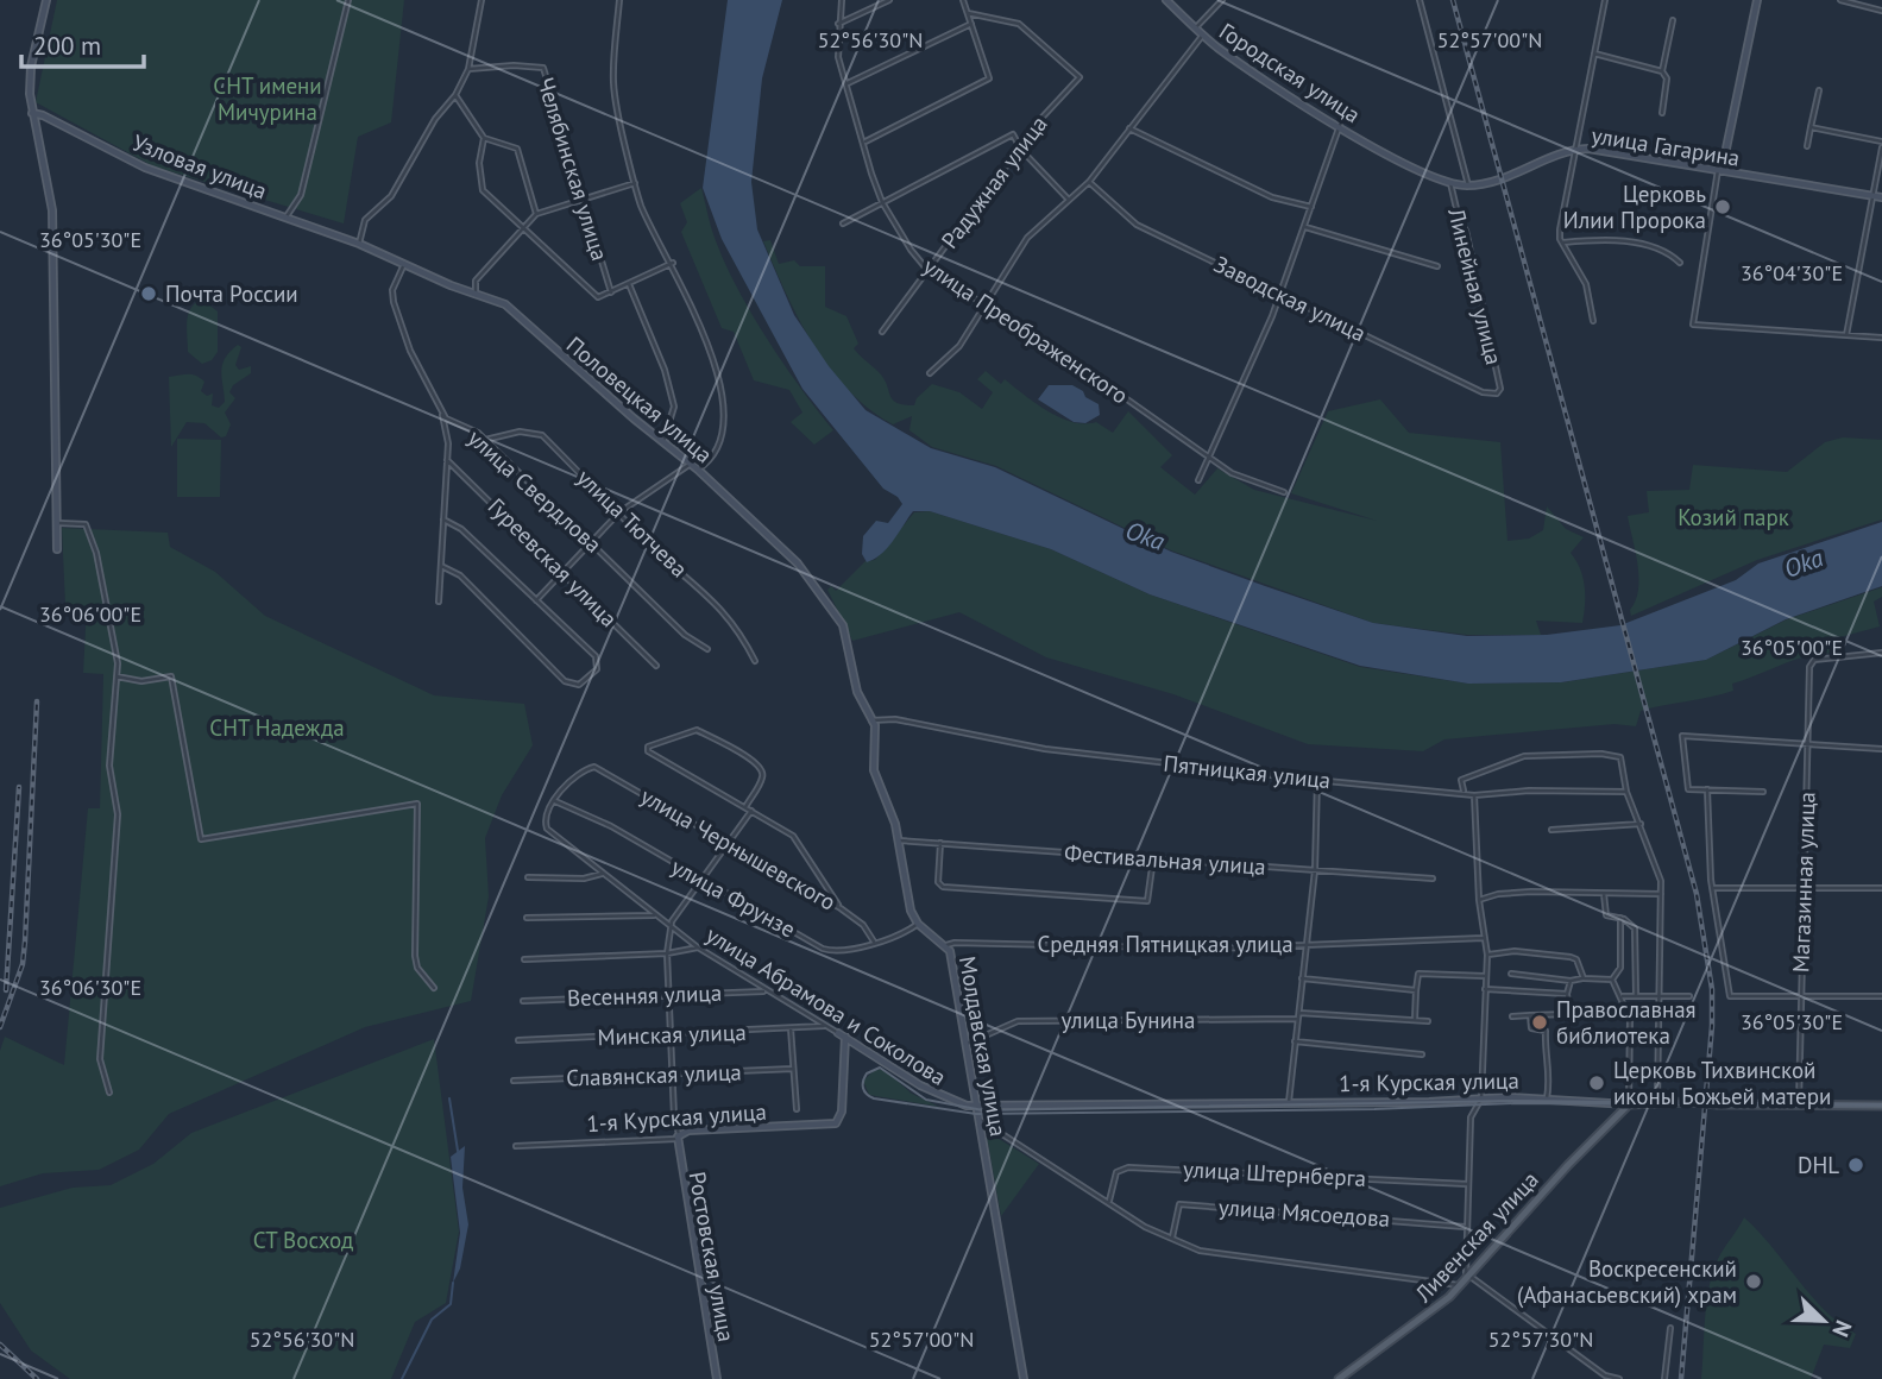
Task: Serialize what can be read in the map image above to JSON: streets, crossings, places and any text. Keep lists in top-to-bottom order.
{
  "streets": {
    "main road": ["1-я Курская улица", "Ливенская улица"],
    "street": [
      "Городская улица",
      "улица Гагарина",
      "Узловая улица",
      "Челябинская улица",
      "Радужная улица",
      "Линейная улица",
      "Заводская улица",
      "улица Преображенского",
      "Половецкая улица",
      "улица Свердлова",
      "улица Тютчева",
      "Гуреевская улица",
      "Пятницкая улица",
      "улица Чернышевского",
      "Фестивальная улица",
      "Магазинная улица",
      "улица Фрунзе",
      "Средняя Пятницкая улица",
      "Весенняя улица",
      "улица Абрамова и Соколова",
      "улица Бунина",
      "Минская улица",
      "Молдавская улица",
      "Славянская улица",
      "улица Штернберга",
      "улица Мясоедова",
      "Ростовская улица"
    ]
  },
  "crossings": [
    ["Городская улица", "улица Гагарина"],
    ["улица Гагарина", "Линейная улица"],
    ["Узловая улица", "Половецкая улица"],
    ["Челябинская улица", "Половецкая улица"],
    ["Радужная улица", "улица Преображенского"],
    ["Линейная улица", "Заводская улица"],
    ["Половецкая улица", "улица Свердлова"],
    ["Половецкая улица", "Пятницкая улица"],
    ["улица Свердлова", "улица Тютчева"],
    ["улица Чернышевского", "улица Фрунзе"],
    ["улица Чернышевского", "улица Абрамова и Соколова"],
    ["улица Чернышевского", "Ростовская улица"],
    ["Магазинная улица", "1-я Курская улица"],
    ["улица Фрунзе", "улица Абрамова и Соколова"],
    ["улица Фрунзе", "Молдавская улица"],
    ["улица Фрунзе", "Ростовская улица"],
    ["Средняя Пятницкая улица", "Молдавская улица"],
    ["Весенняя улица", "улица Абрамова и Соколова"],
    ["Весенняя улица", "Ростовская улица"],
    ["улица Абрамова и Соколова", "Минская улица"],
    ["улица Абрамова и Соколова", "Молдавская улица"],
    ["улица Абрамова и Соколова", "1-я Курская улица"],
    ["улица Абрамова и Соколова", "Ростовская улица"],
    ["улица Бунина", "Молдавская улица"],
    ["Минская улица", "Ростовская улица"],
    ["Молдавская улица", "1-я Курская улица"],
    ["Славянская улица", "Ростовская улица"],
    ["1-я Курская улица", "Ливенская улица"],
    ["1-я Курская улица", "Ростовская улица"]
  ],
  "water": ["Oka"],
  "parks": [
    "СНТ имени Мичурина",
    "Козий парк",
    "СНТ Надежда",
    "СТ Восход"
  ],
  "places": [
    "Церковь Илии Пророка",
    "Почта России",
    "Православная библиотека",
    "Церковь Тихвинской иконы Божьей матери",
    "DHL",
    "Воскресенский (Афанасьевский) храм"
  ],
  "scale_bar": "200 m",
  "north": "bottom right",
  "coordinates": [
    "52°56'30\"N",
    "52°57'00\"N",
    "36°05'30\"E",
    "36°04'30\"E",
    "36°06'00\"E",
    "36°05'00\"E",
    "36°06'30\"E",
    "52°57'30\"N"
  ]
}
